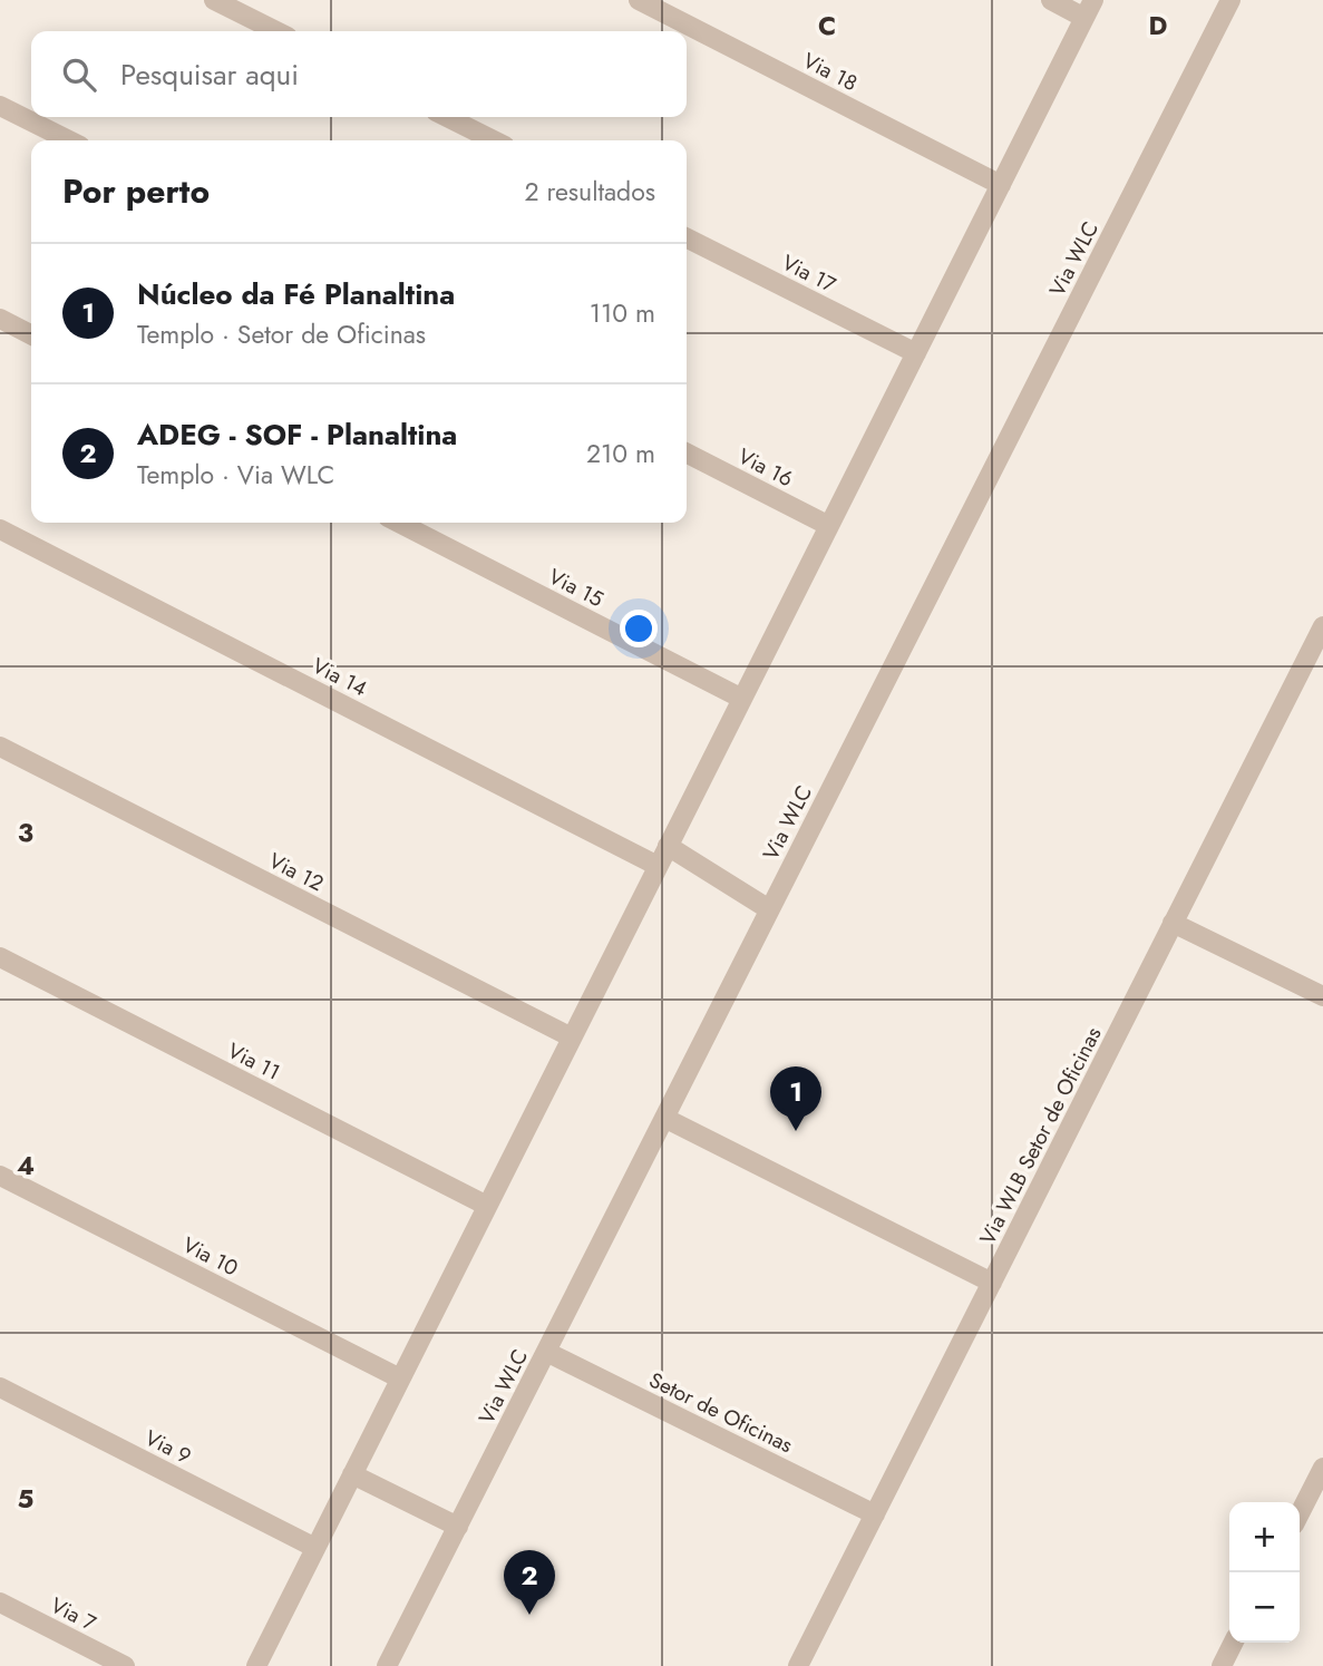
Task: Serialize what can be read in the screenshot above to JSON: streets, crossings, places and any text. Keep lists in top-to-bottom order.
{
  "streets": {
    "street": [
      "Via 18",
      "Via WLC",
      "Via 17",
      "Via 16",
      "Via 15",
      "Via 14",
      "Via 12",
      "Via 11",
      "Via WLB Setor de Oficinas",
      "Via 10",
      "Setor de Oficinas",
      "Via 9",
      "Via 7"
    ]
  },
  "crossings": [
    ["Via WLC", "Setor de Oficinas"],
    ["Via WLB Setor de Oficinas", "Setor de Oficinas"]
  ],
  "page": {
    "search": "Pesquisar aqui",
    "heading": ["Por perto", "2 resultados"],
    "list": [
      {
        "mark": "1",
        "name": "Núcleo da Fé Planaltina",
        "note": "Templo · Setor de Oficinas",
        "value": "110 m"
      },
      {
        "mark": "2",
        "name": "ADEG - SOF - Planaltina",
        "note": "Templo · Via WLC",
        "value": "210 m"
      }
    ],
    "pins": ["1", "2"],
    "map_buttons": ["+", "−"]
  },
  "grid": {
    "columns": ["C", "D"],
    "rows": ["3", "4", "5"]
  }
}
